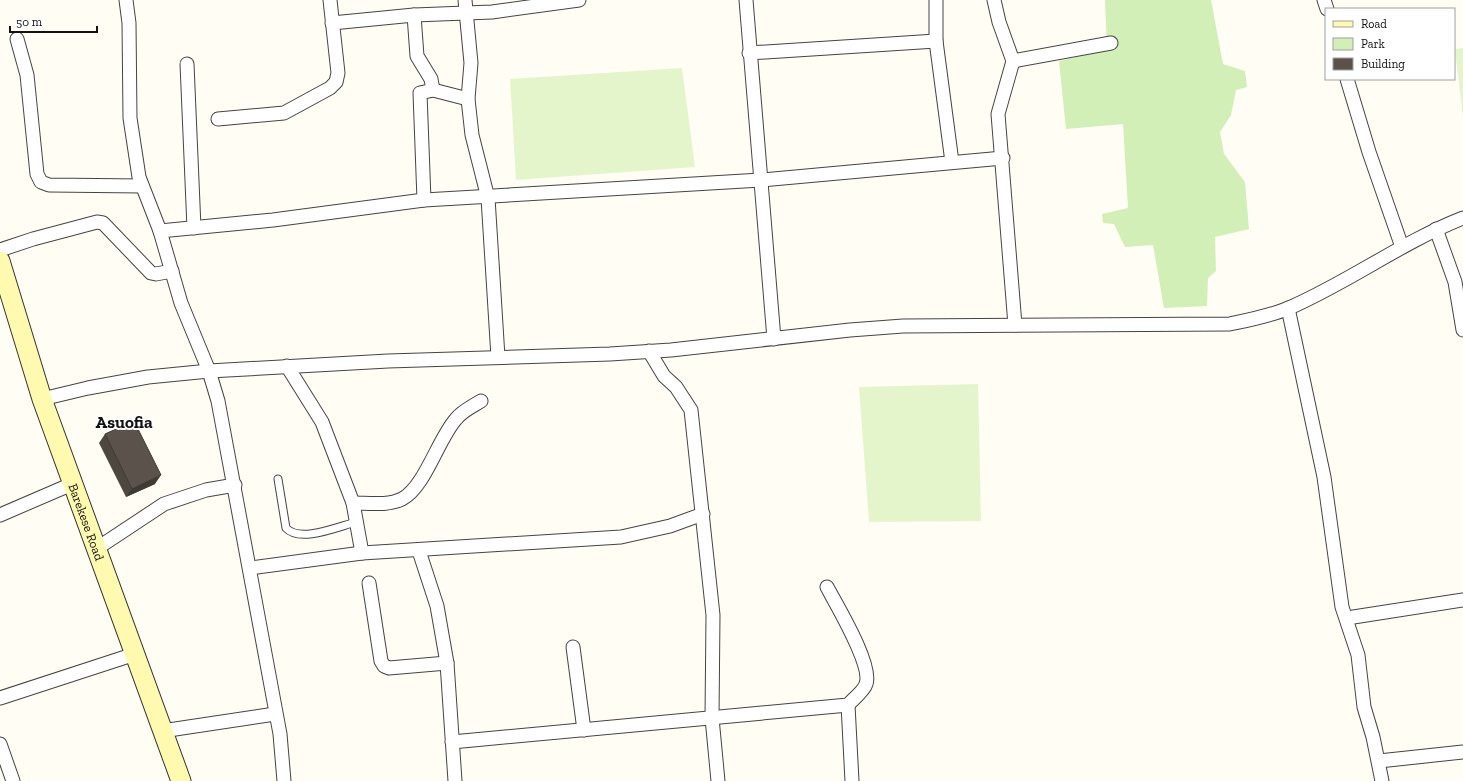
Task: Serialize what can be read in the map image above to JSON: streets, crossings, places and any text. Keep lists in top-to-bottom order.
{
  "streets": {
    "main road": ["Barekese Road"]
  },
  "districts": ["Asuofia"],
  "legend": ["Road", "Park", "Building"],
  "scale_bar": "50 m"
}
